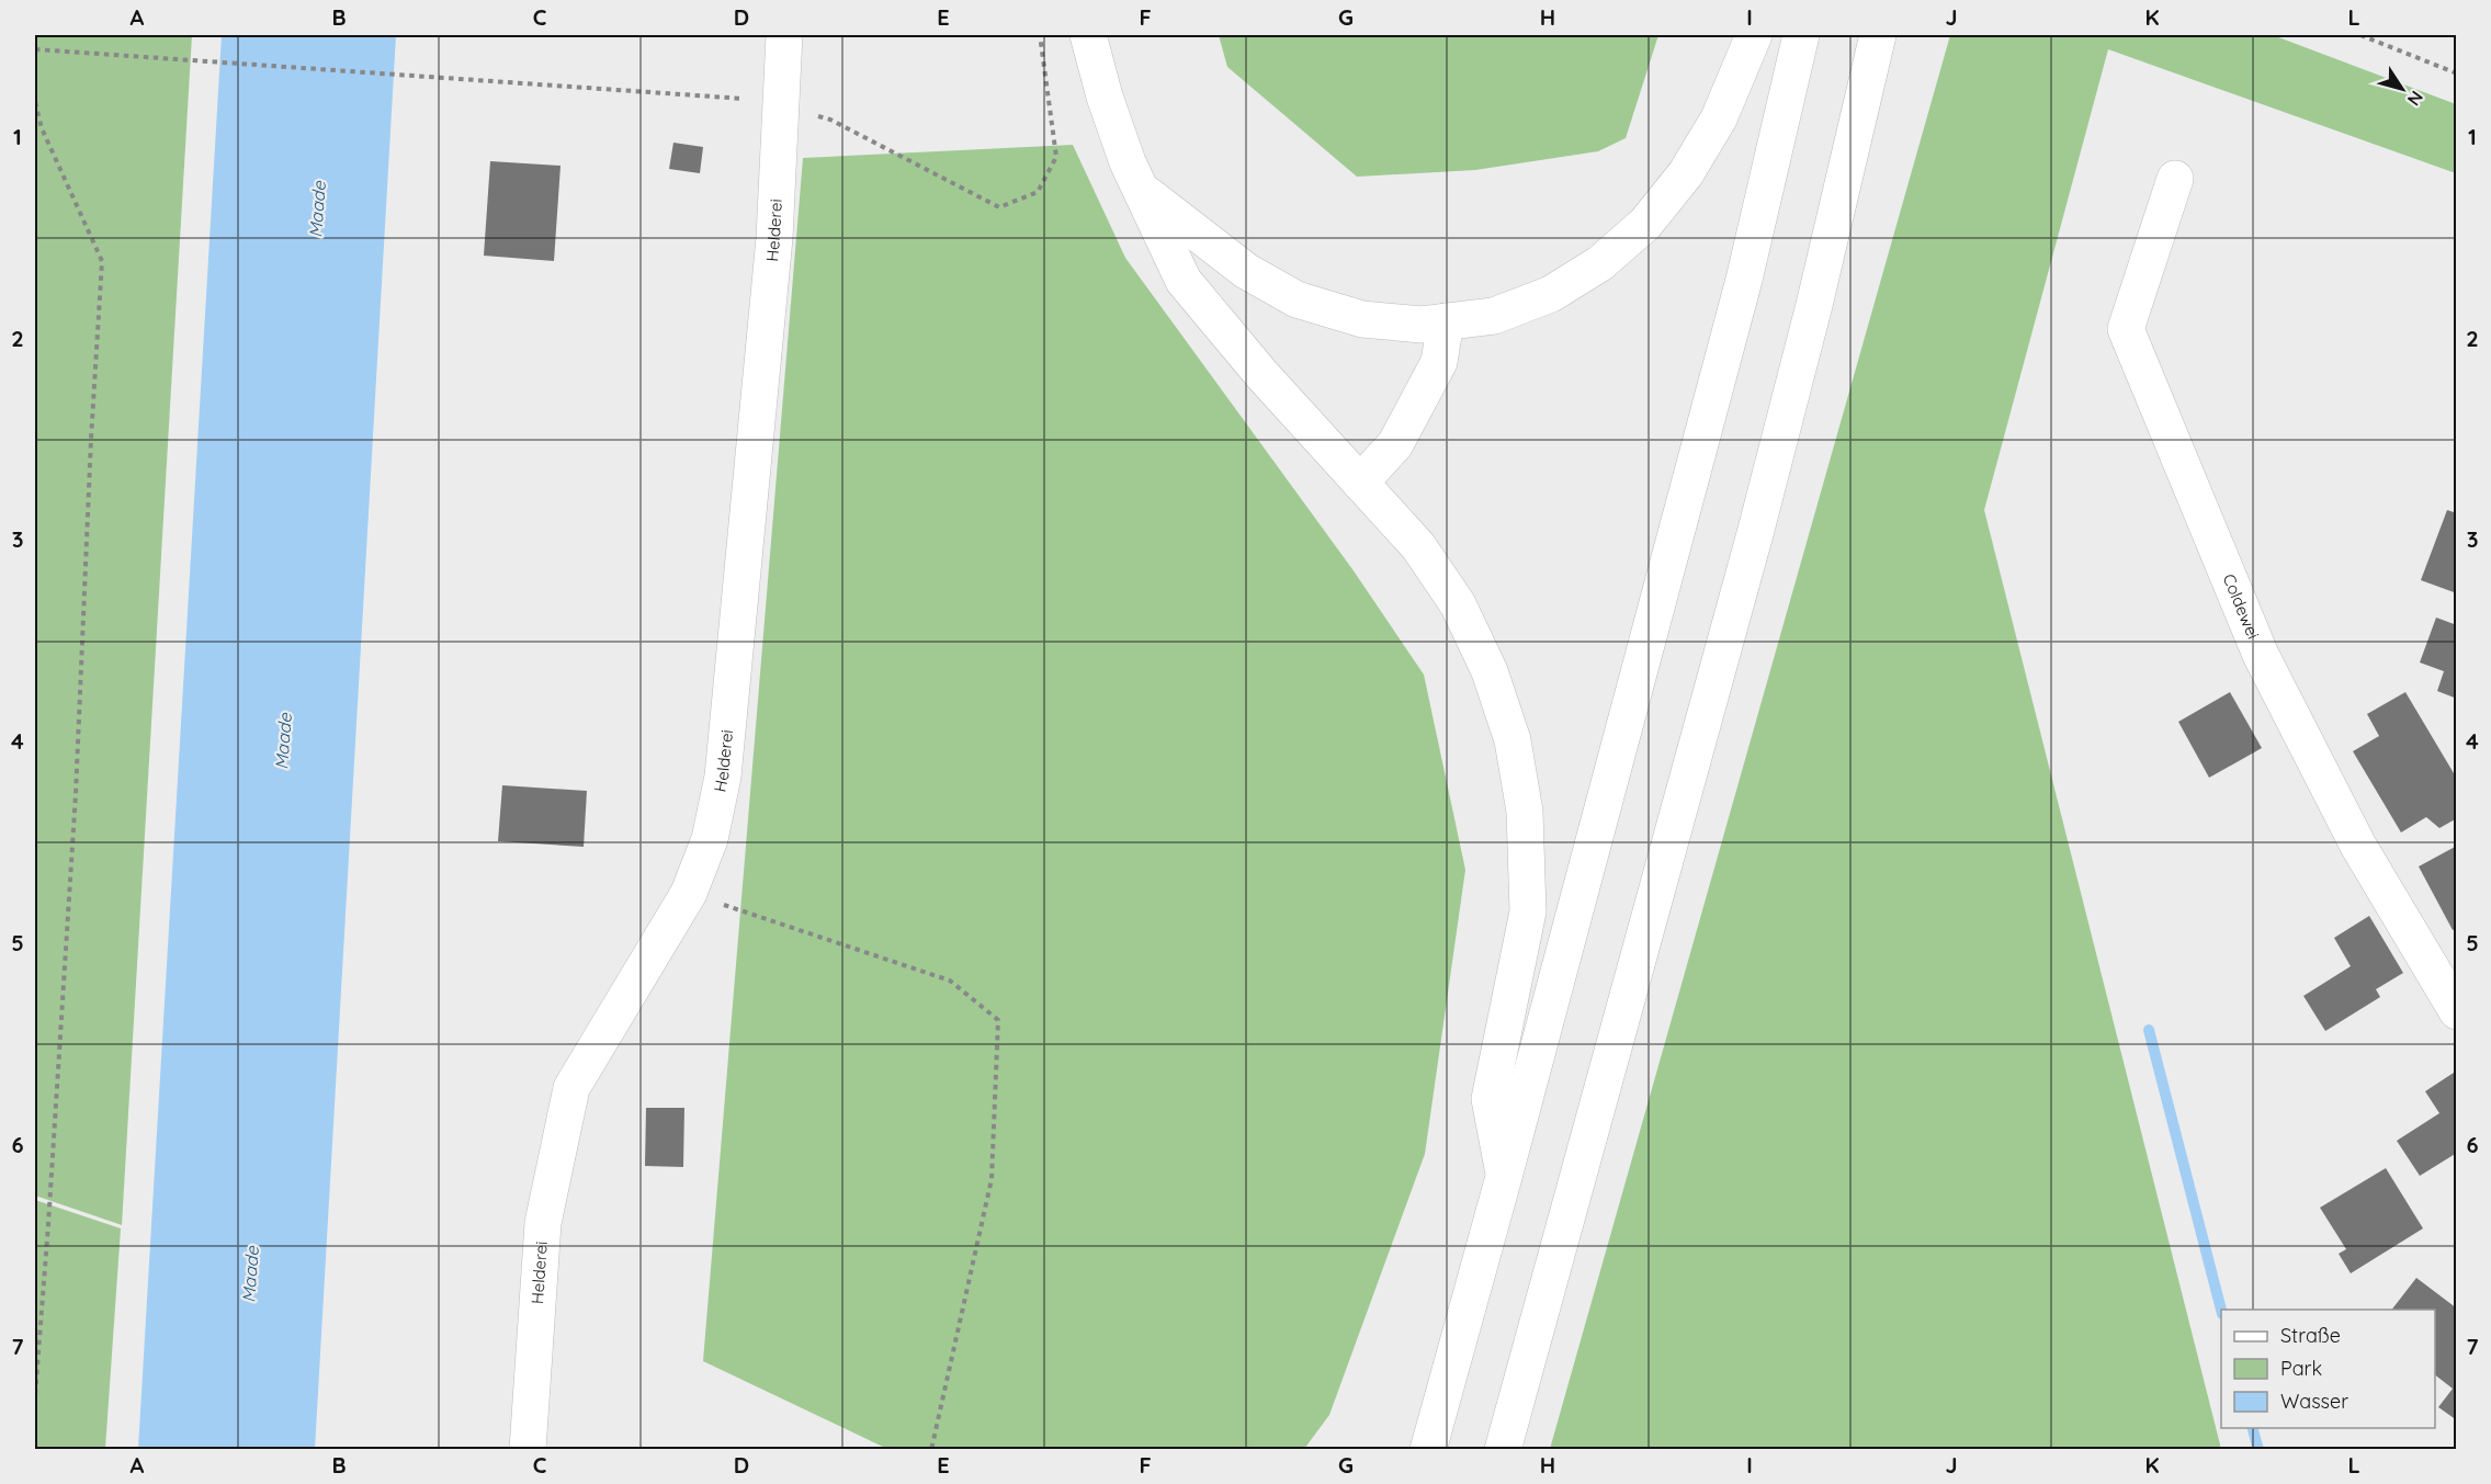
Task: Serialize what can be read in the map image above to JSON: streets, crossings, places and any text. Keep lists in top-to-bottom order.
{
  "streets": {
    "main road": ["Helderei", "Coldewei"]
  },
  "water": ["Maade"],
  "legend": ["Straße", "Park", "Wasser"],
  "north": "bottom right",
  "grid": {
    "columns": [
      "A",
      "B",
      "C",
      "D",
      "E",
      "F",
      "G",
      "H",
      "I",
      "J",
      "K",
      "L"
    ],
    "rows": [
      "1",
      "2",
      "3",
      "4",
      "5",
      "6",
      "7"
    ]
  }
}
